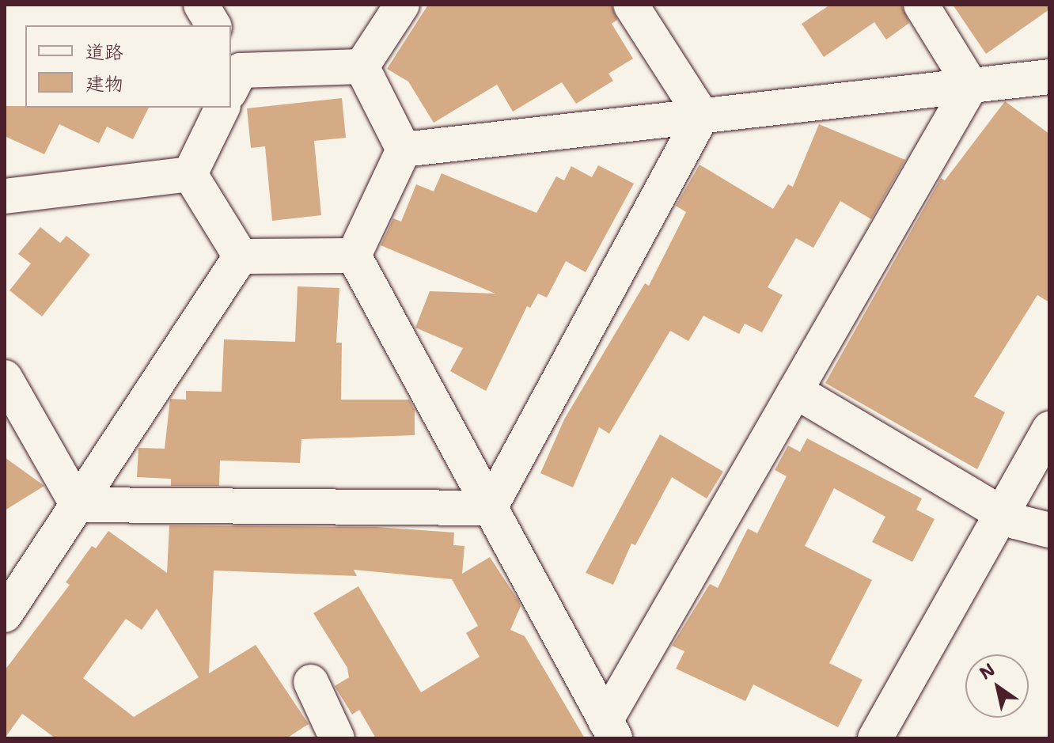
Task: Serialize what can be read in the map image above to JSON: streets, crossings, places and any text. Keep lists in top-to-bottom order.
{
  "legend": ["道路", "建物"],
  "north": "top left"
}
